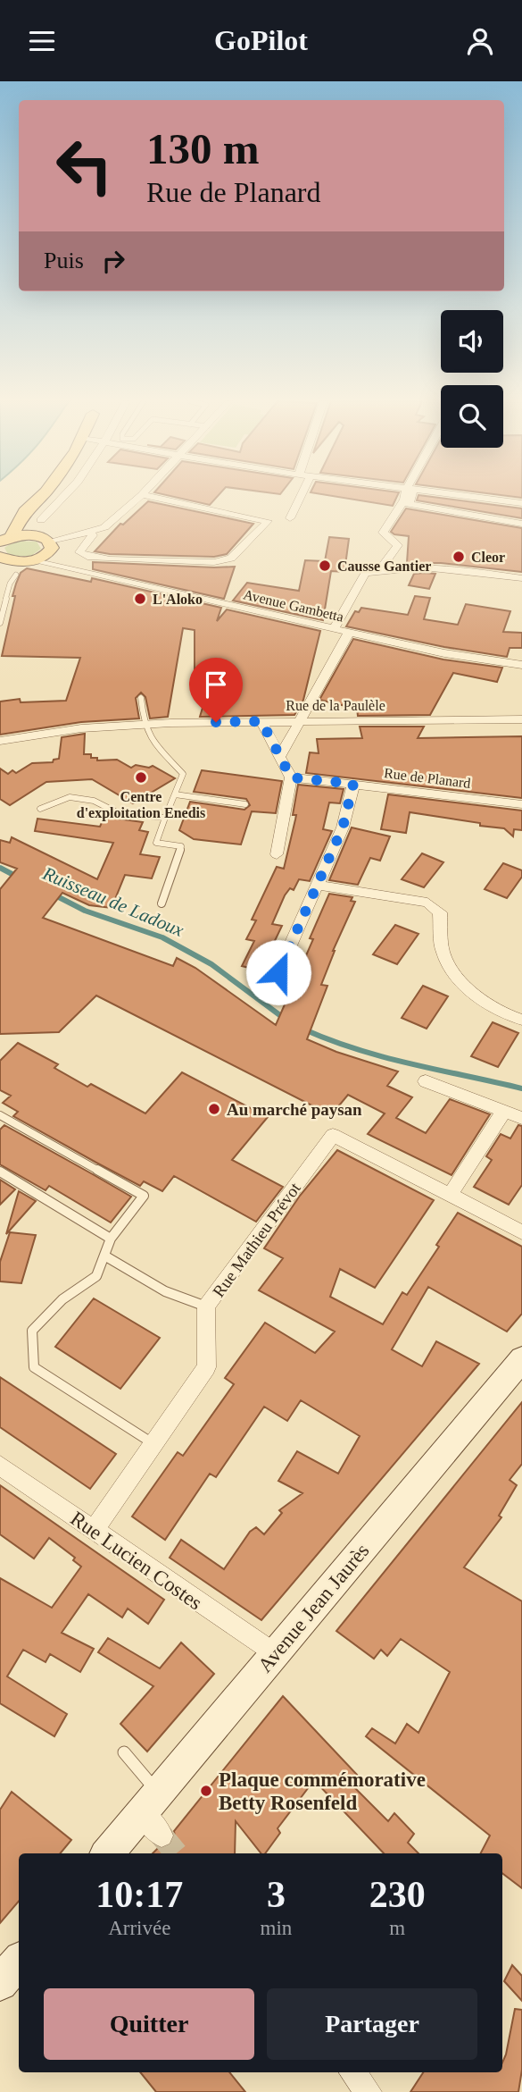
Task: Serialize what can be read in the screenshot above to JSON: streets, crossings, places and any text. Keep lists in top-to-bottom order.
{
  "streets": {
    "main road": ["Avenue Jean Jaurès"],
    "street": [
      "Avenue Gambetta",
      "Rue de la Paulèle",
      "Rue de Planard",
      "Rue Mathieu Prévot",
      "Rue Lucien Costes"
    ]
  },
  "crossings": [
    ["Rue Mathieu Prévot", "Rue Lucien Costes"],
    ["Rue Lucien Costes", "Avenue Jean Jaurès"]
  ],
  "water": ["Ruisseau de Ladoux"],
  "places": [
    "Cleor",
    "Causse Gantier",
    "L'Aloko",
    "Centre d'exploitation Enedis",
    "Au marché paysan",
    "Plaque commémorative Betty Rosenfeld"
  ],
  "page": {
    "header": "GoPilot",
    "turn": ["130 m", "Rue de Planard"],
    "then": "Puis",
    "eta": [
      "10:17",
      "Arrivée",
      "3",
      "min",
      "230",
      "m"
    ],
    "buttons": ["Quitter", "Partager"]
  }
}
